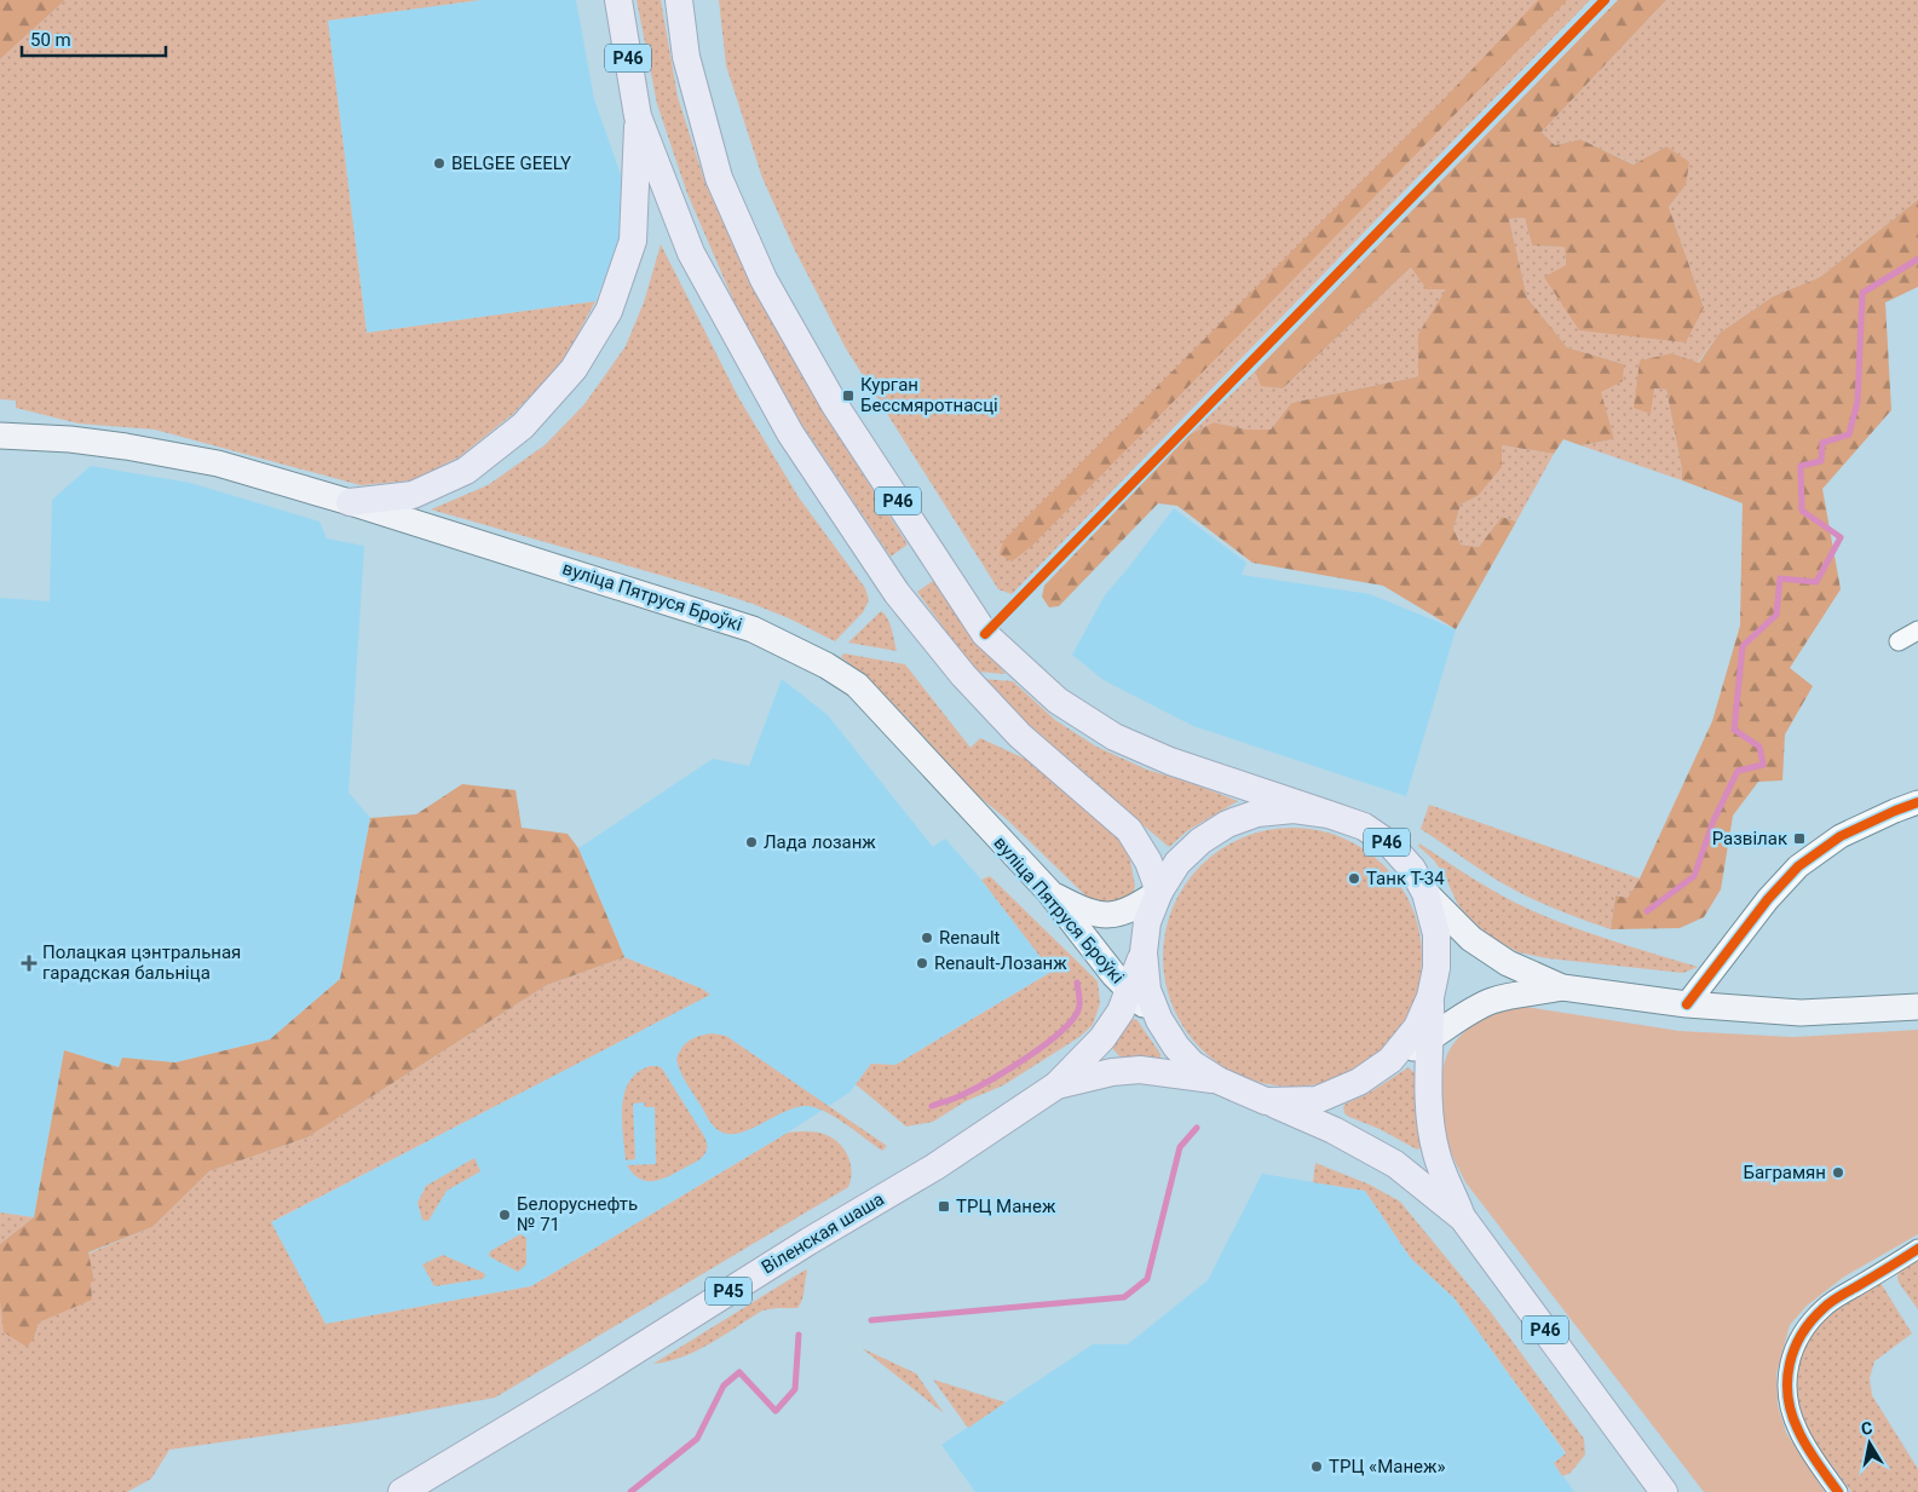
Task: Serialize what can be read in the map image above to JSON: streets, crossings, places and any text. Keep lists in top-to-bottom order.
{
  "streets": {
    "main road": [
      "Р46",
      "вуліца Пятруся Броўкі",
      "Віленская шаша",
      "Р45"
    ]
  },
  "crossings": [
    ["Р46", "вуліца Пятруся Броўкі"],
    ["Р46", "Р45"],
    ["вуліца Пятруся Броўкі", "Р45"],
    ["Віленская шаша", "Р45"]
  ],
  "places": {
    "other": [
      "BELGEE GEELY",
      "Лада лозанж",
      "Танк Т-34",
      "Renault",
      "Renault-Лозанж",
      "Баграмян",
      "Белоруснефть № 71",
      "ТРЦ «Манеж»"
    ],
    "transit": ["Курган Бессмяротнасці", "Развілак", "ТРЦ Манеж"],
    "health": ["Полацкая цэнтральная гарадская бальніца"]
  },
  "scale_bar": "50 m",
  "north": "top"
}
